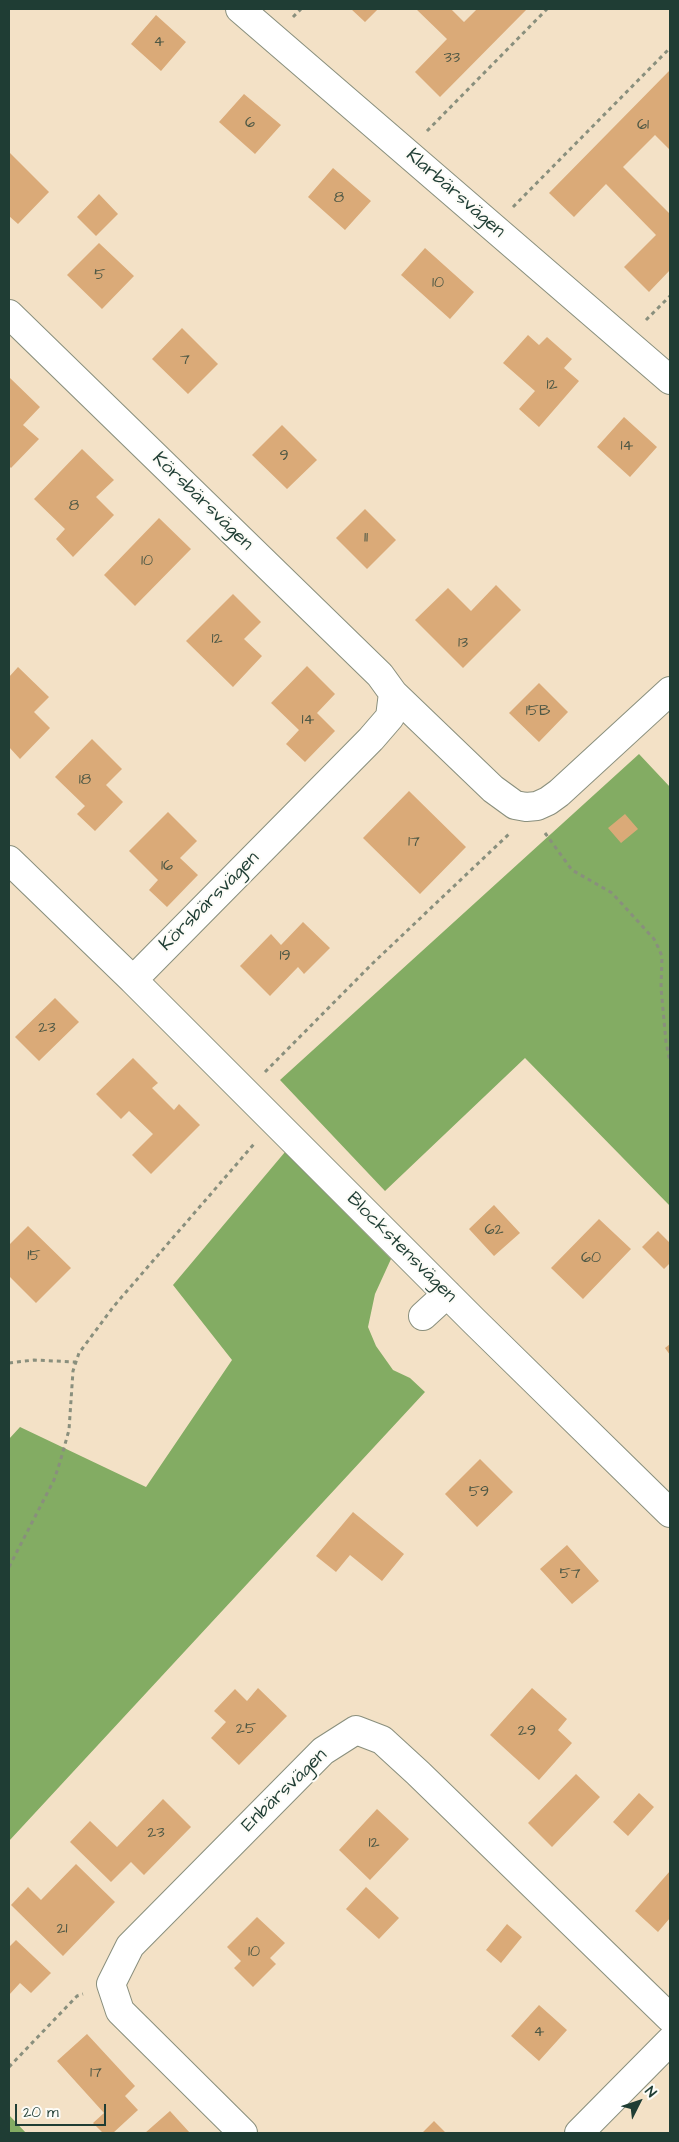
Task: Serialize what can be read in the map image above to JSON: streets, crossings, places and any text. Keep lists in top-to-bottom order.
{
  "streets": {
    "street": [
      "Klarbärsvägen",
      "Körsbärsvägen",
      "Blockstensvägen",
      "Enbärsvägen"
    ]
  },
  "crossings": [
    ["Körsbärsvägen", "Blockstensvägen"]
  ],
  "house_numbers": [
    "4",
    "33",
    "6",
    "61",
    "8",
    "5",
    "10",
    "7",
    "12",
    "14",
    "9",
    "8",
    "11",
    "10",
    "12",
    "13",
    "15B",
    "14",
    "18",
    "17",
    "16",
    "19",
    "23",
    "62",
    "15",
    "60",
    "59",
    "57",
    "25",
    "29",
    "23",
    "12",
    "21",
    "10",
    "4",
    "17"
  ],
  "scale_bar": "20 m",
  "north": "top right"
}
